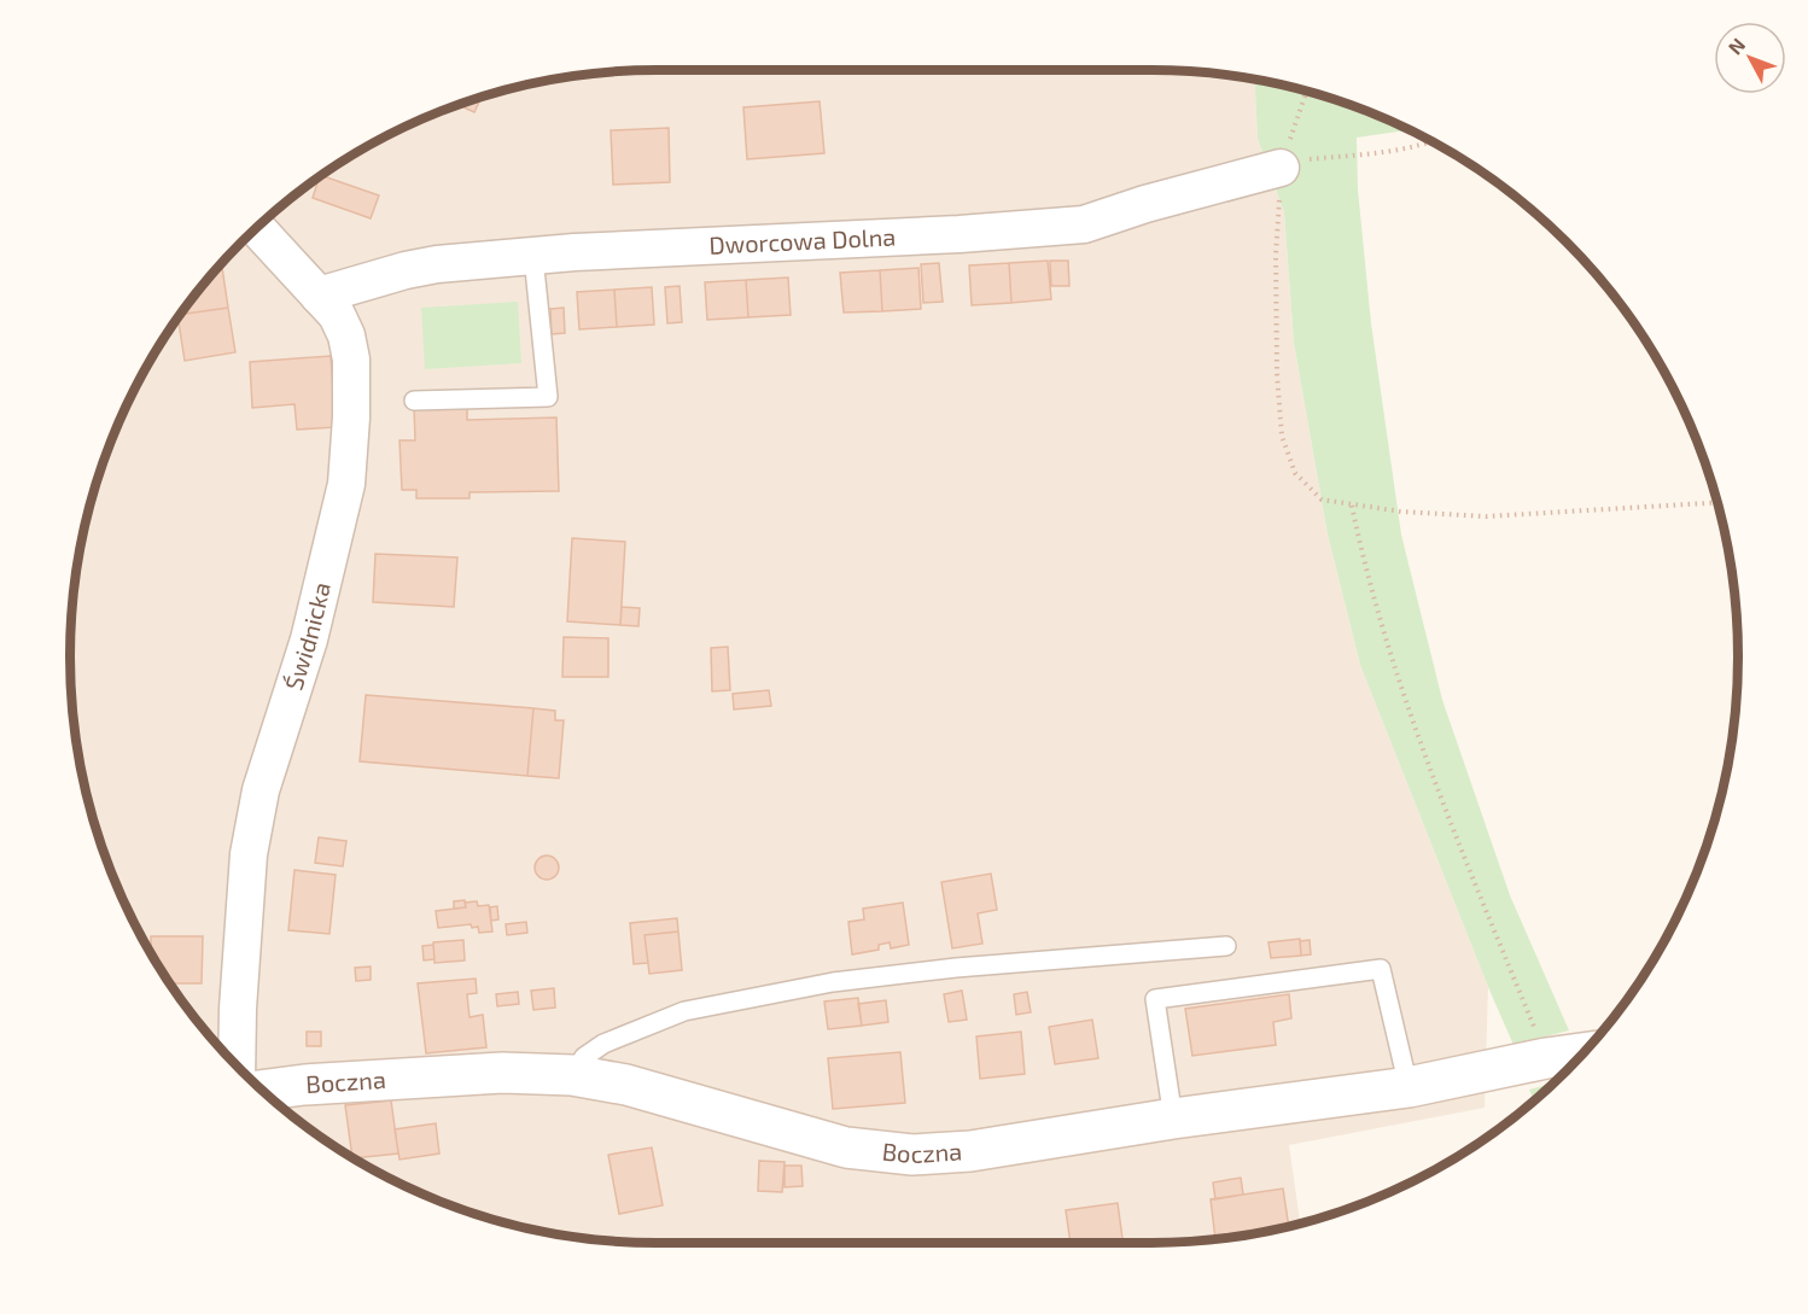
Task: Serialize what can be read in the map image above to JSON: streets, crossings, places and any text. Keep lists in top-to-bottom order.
{
  "streets": {
    "street": ["Dworcowa Dolna", "Świdnicka", "Boczna"]
  },
  "crossings": [
    ["Dworcowa Dolna", "Świdnicka"]
  ],
  "north": "top left"
}
